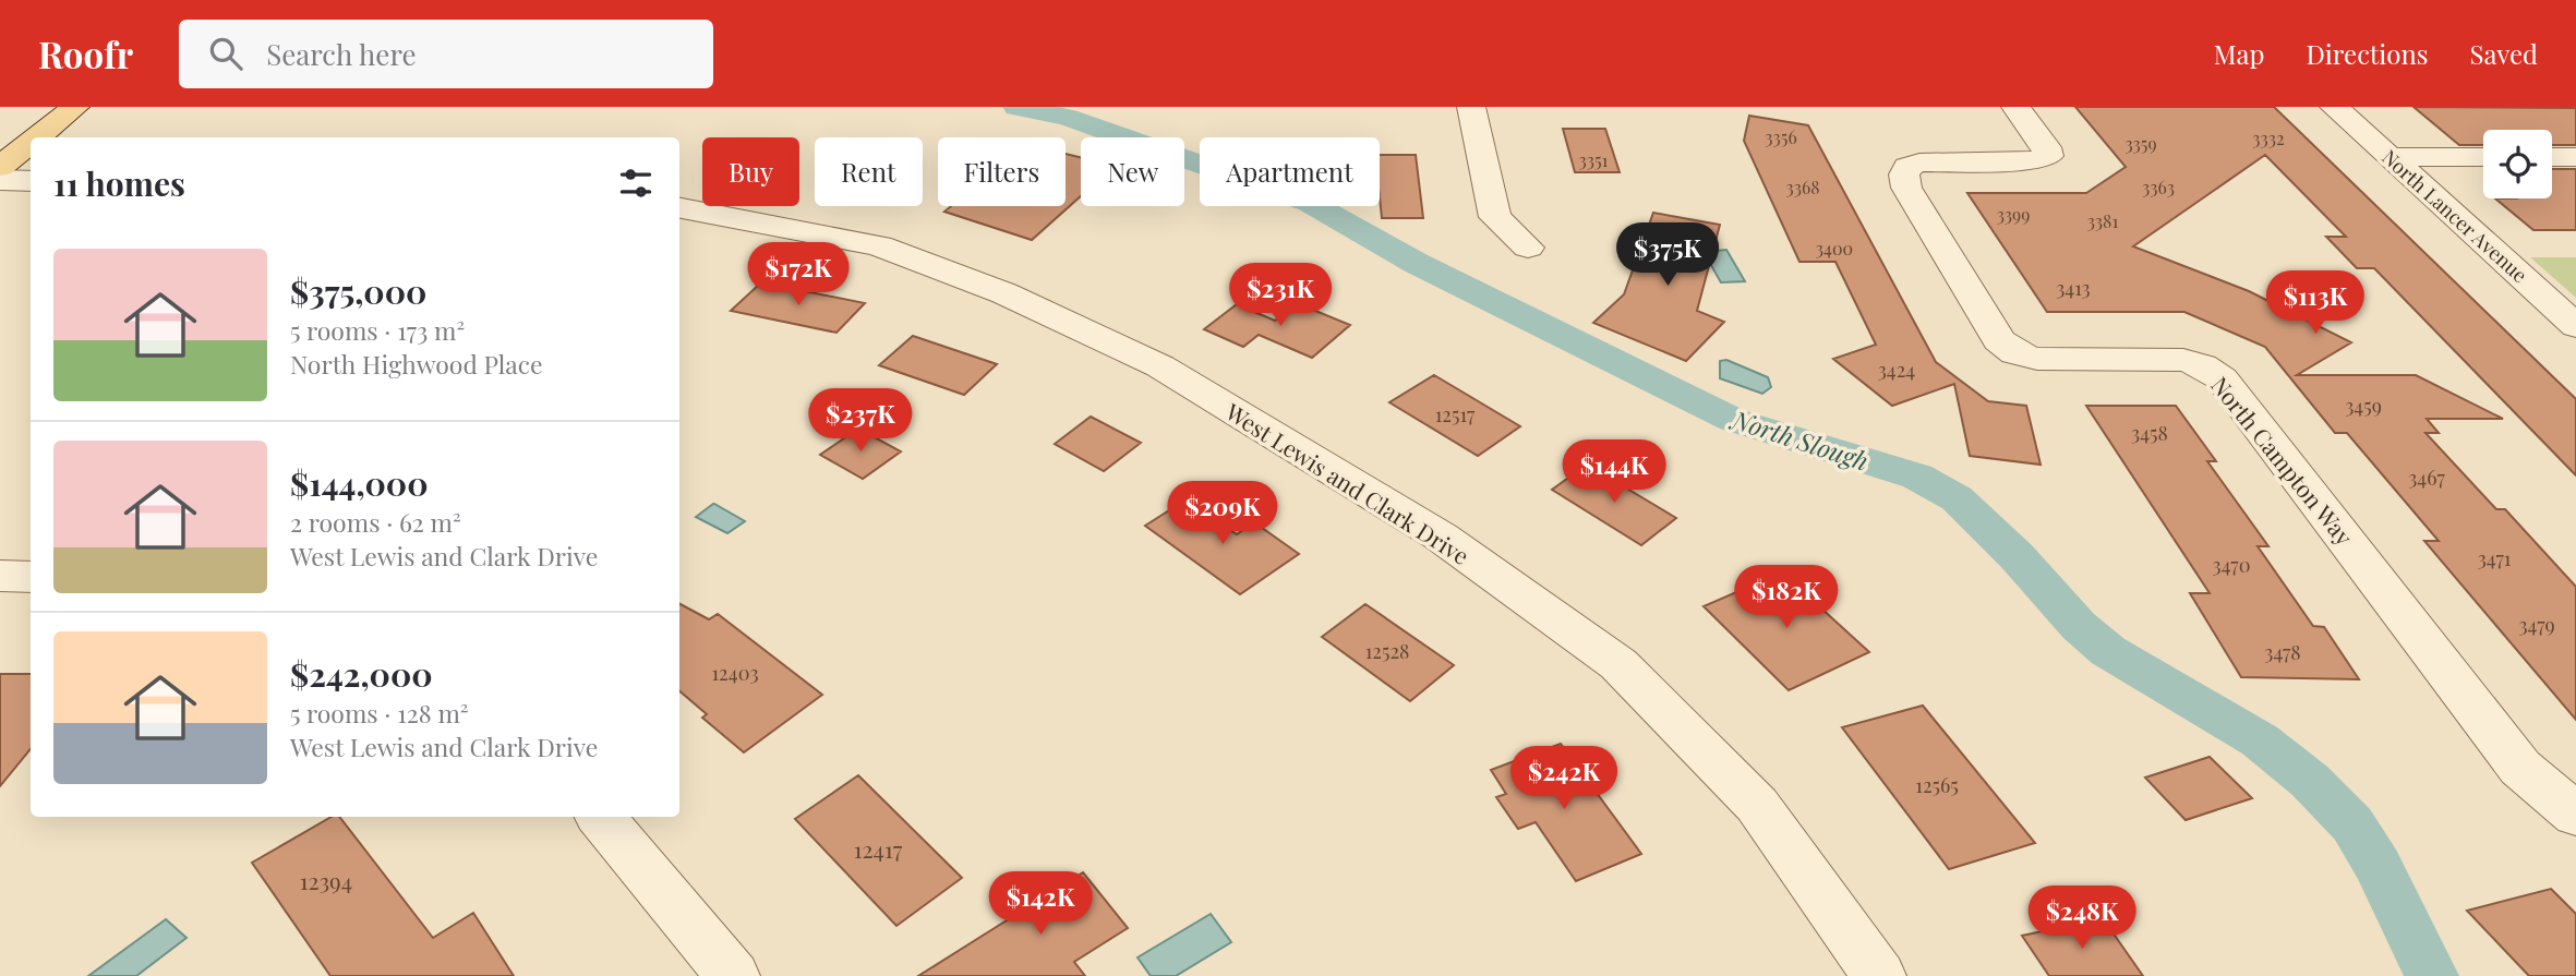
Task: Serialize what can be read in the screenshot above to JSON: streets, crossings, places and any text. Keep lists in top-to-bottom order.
{
  "streets": {
    "street": ["North Lancer Avenue", "North Campton Way", "West Lewis and Clark Drive"]
  },
  "water": ["North Slough"],
  "house_numbers": [
    "3356",
    "3332",
    "3359",
    "3351",
    "3368",
    "3363",
    "3399",
    "3381",
    "3400",
    "3413",
    "3424",
    "3459",
    "12517",
    "3458",
    "3467",
    "3471",
    "3470",
    "3479",
    "12528",
    "3478",
    "12403",
    "12565",
    "12417",
    "12394"
  ],
  "page": {
    "header": "Roofr",
    "search": "Search here",
    "nav": ["Map", "Directions", "Saved"],
    "chip": [
      "Buy",
      "Rent",
      "Filters",
      "New",
      "Apartment"
    ],
    "heading": "11 homes",
    "price": [
      "$375K",
      "$172K",
      "$231K",
      "$113K",
      "$237K",
      "$144K",
      "$209K",
      "$182K",
      "$242K",
      "$142K",
      "$248K"
    ],
    "list": [
      {
        "name": "$375,000",
        "note": "5 rooms · 173 m² · North Highwood Place"
      },
      {
        "name": "$144,000",
        "note": "2 rooms · 62 m² · West Lewis and Clark Drive"
      },
      {
        "name": "$242,000",
        "note": "5 rooms · 128 m² · West Lewis and Clark Drive"
      }
    ]
  }
}
